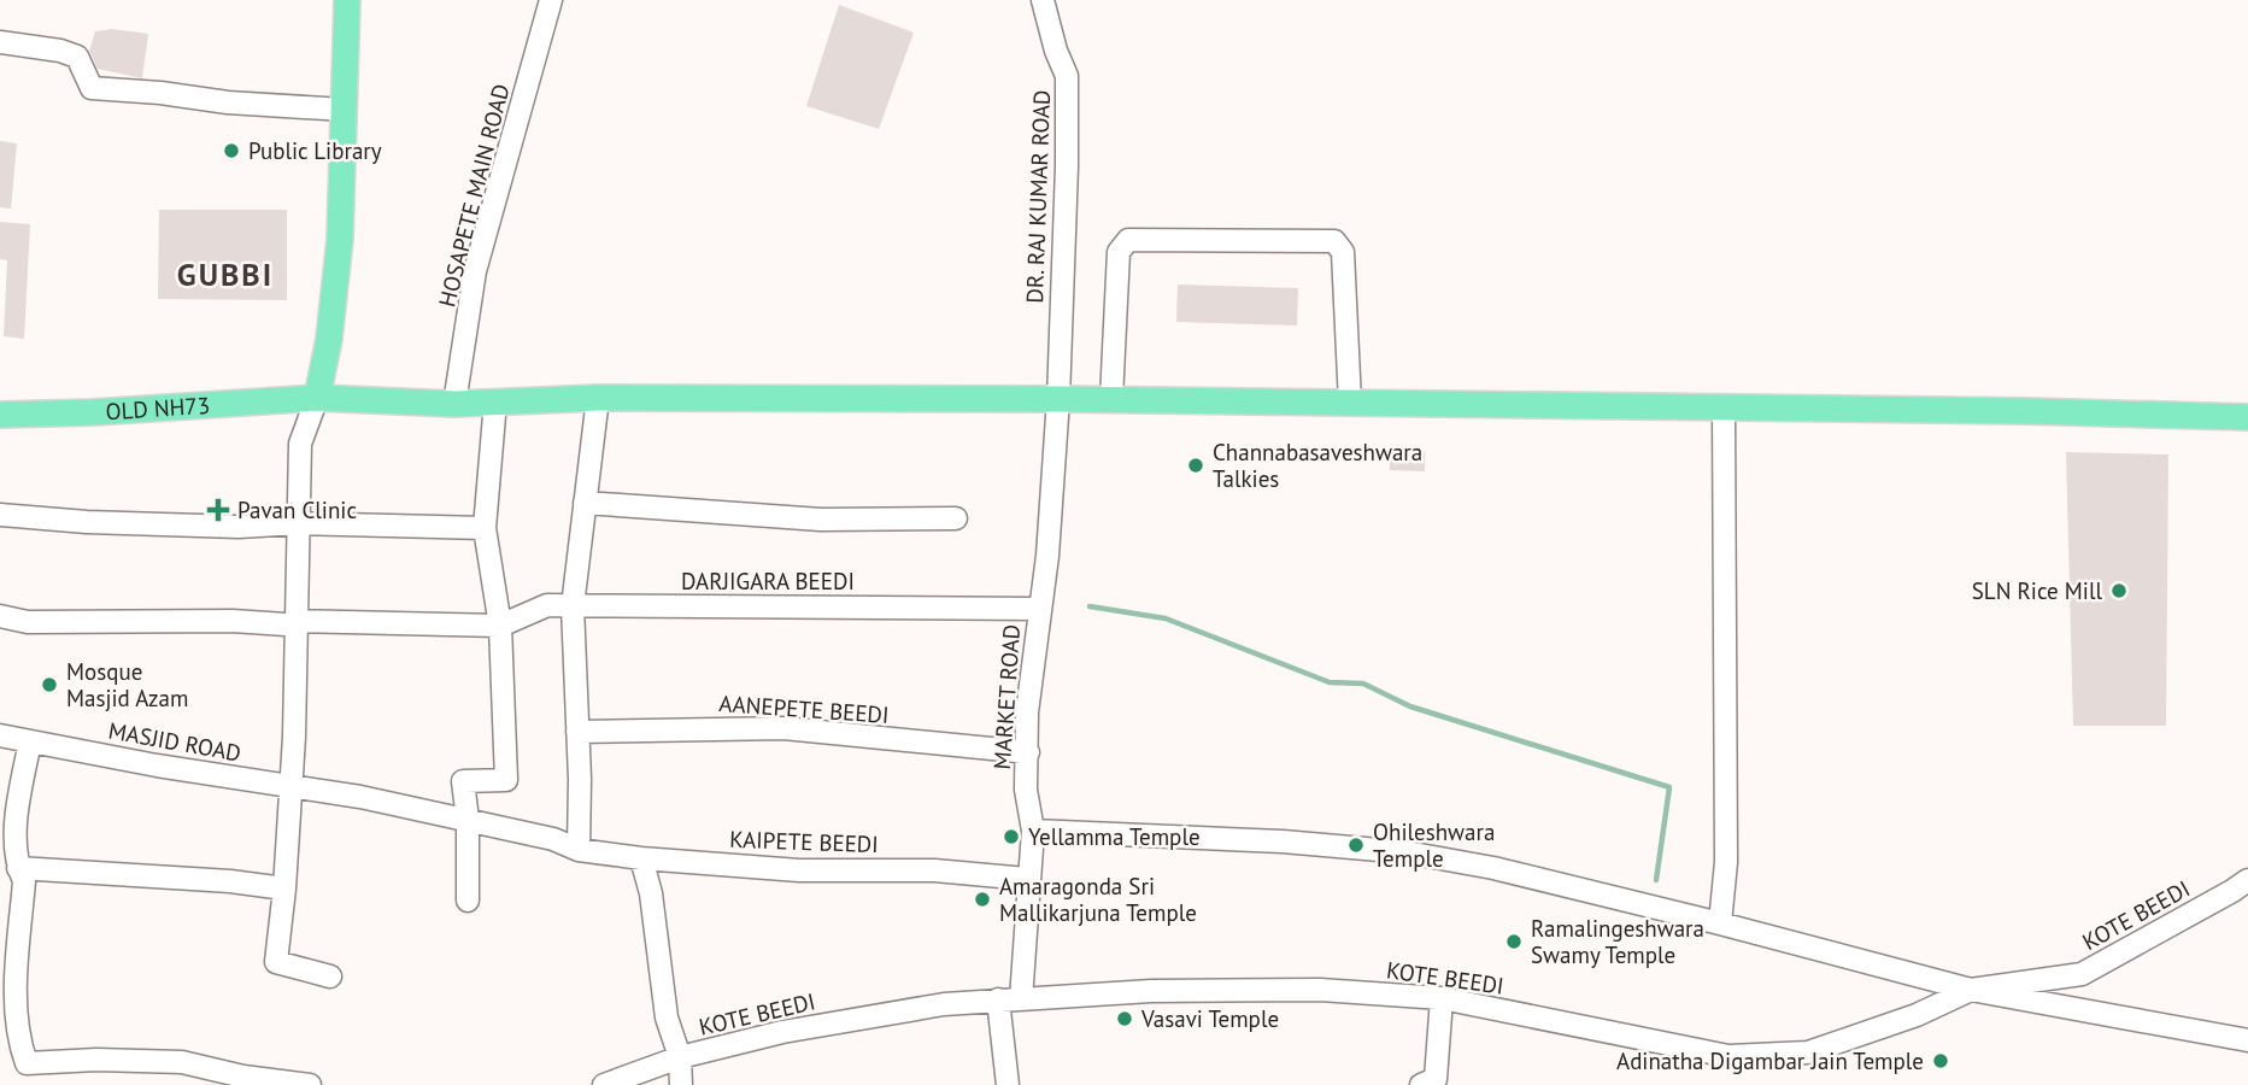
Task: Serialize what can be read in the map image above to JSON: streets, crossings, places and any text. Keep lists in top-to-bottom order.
{
  "streets": {
    "main road": ["OLD NH73"],
    "street": [
      "HOSAPETE MAIN ROAD",
      "DR. RAJ KUMAR ROAD",
      "DARJIGARA BEEDI",
      "MARKET ROAD",
      "AANEPETE BEEDI",
      "MASJID ROAD",
      "KAIPETE BEEDI",
      "KOTE BEEDI"
    ]
  },
  "crossings": [
    ["HOSAPETE MAIN ROAD", "OLD NH73"],
    ["DR. RAJ KUMAR ROAD", "OLD NH73"],
    ["DR. RAJ KUMAR ROAD", "MARKET ROAD"],
    ["OLD NH73", "MARKET ROAD"],
    ["DARJIGARA BEEDI", "MARKET ROAD"],
    ["MARKET ROAD", "AANEPETE BEEDI"],
    ["MARKET ROAD", "KAIPETE BEEDI"],
    ["MARKET ROAD", "KOTE BEEDI"],
    ["MASJID ROAD", "KAIPETE BEEDI"]
  ],
  "districts": ["GUBBI"],
  "places": {
    "other": [
      "Public Library",
      "Channabasaveshwara Talkies",
      "SLN Rice Mill",
      "Mosque Masjid Azam",
      "Yellamma Temple",
      "Ohileshwara Temple",
      "Amaragonda Sri Mallikarjuna Temple",
      "Ramalingeshwara Swamy Temple",
      "Vasavi Temple",
      "Adinatha Digambar Jain Temple"
    ],
    "health": ["Pavan Clinic"]
  }
}
